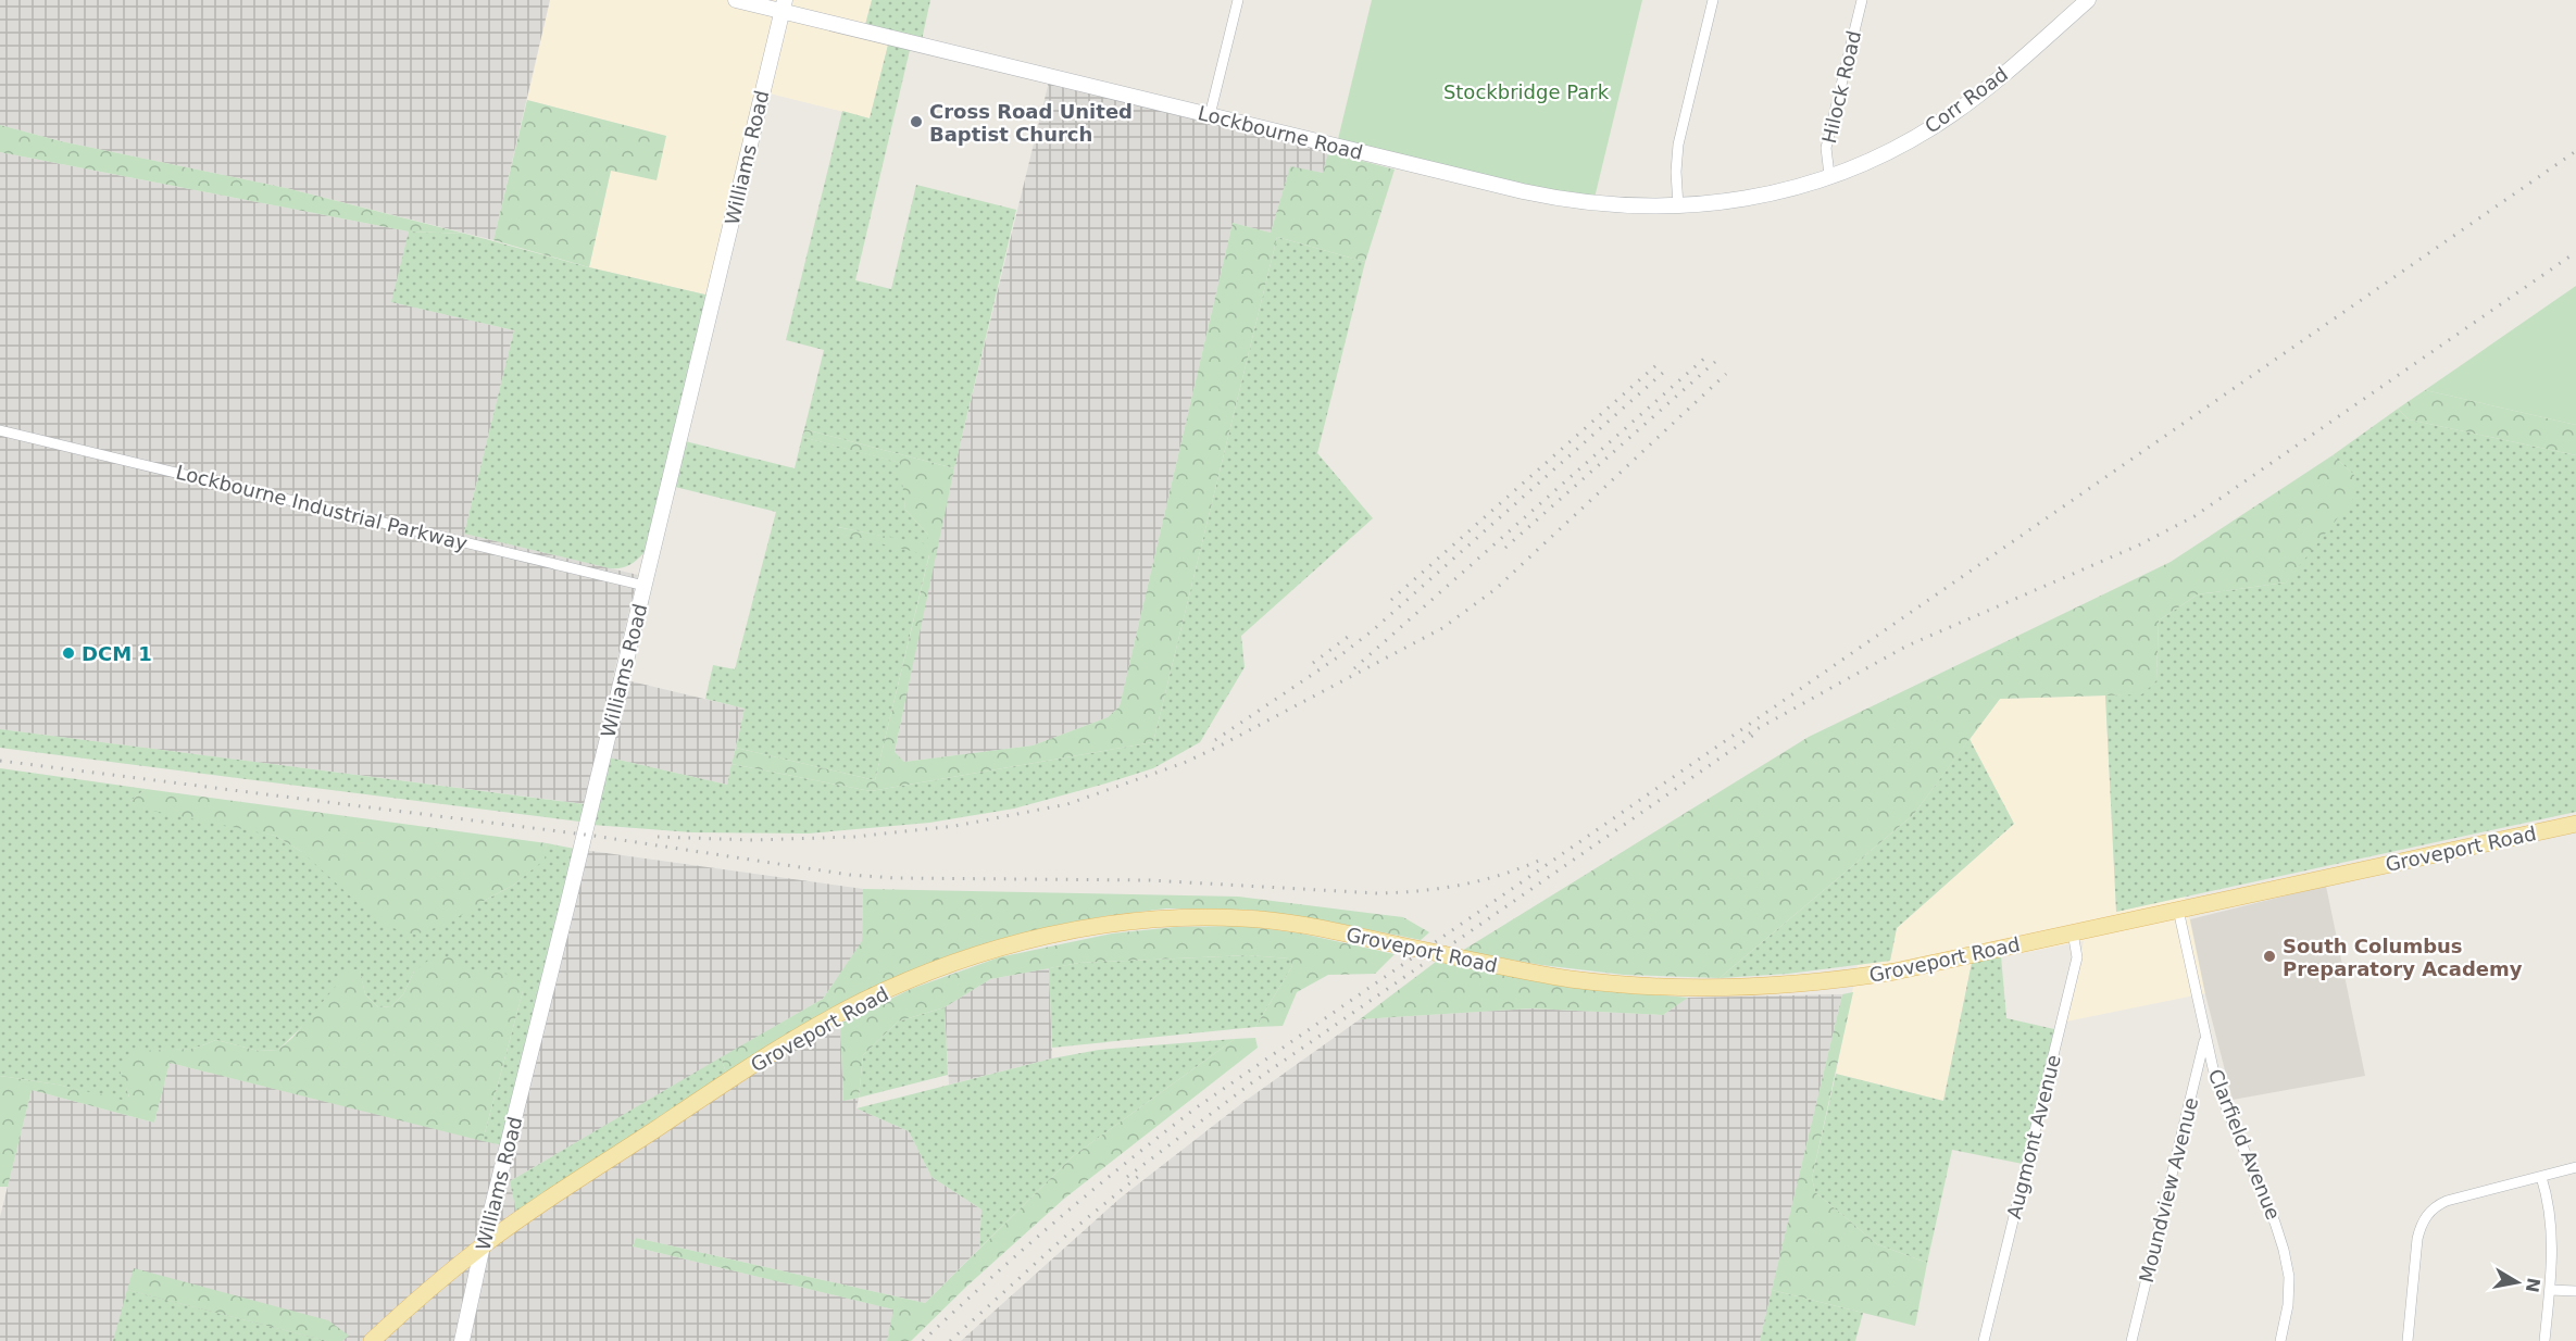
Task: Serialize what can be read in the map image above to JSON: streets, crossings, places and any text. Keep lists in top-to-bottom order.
{
  "streets": {
    "main road": ["Groveport Road"],
    "street": [
      "Hilock Road",
      "Corr Road",
      "Lockbourne Road",
      "Williams Road",
      "Lockbourne Industrial Parkway",
      "Augmont Avenue",
      "Clarfield Avenue",
      "Moundview Avenue"
    ]
  },
  "crossings": [
    ["Hilock Road", "Corr Road"],
    ["Hilock Road", "Lockbourne Road"],
    ["Corr Road", "Lockbourne Road"],
    ["Lockbourne Road", "Williams Road"],
    ["Williams Road", "Lockbourne Industrial Parkway"],
    ["Williams Road", "Groveport Road"],
    ["Groveport Road", "Augmont Avenue"],
    ["Groveport Road", "Clarfield Avenue"],
    ["Clarfield Avenue", "Moundview Avenue"]
  ],
  "parks": ["Stockbridge Park"],
  "places": ["Cross Road United Baptist Church", "DCM 1", "South Columbus Preparatory Academy"],
  "north": "right"
}
